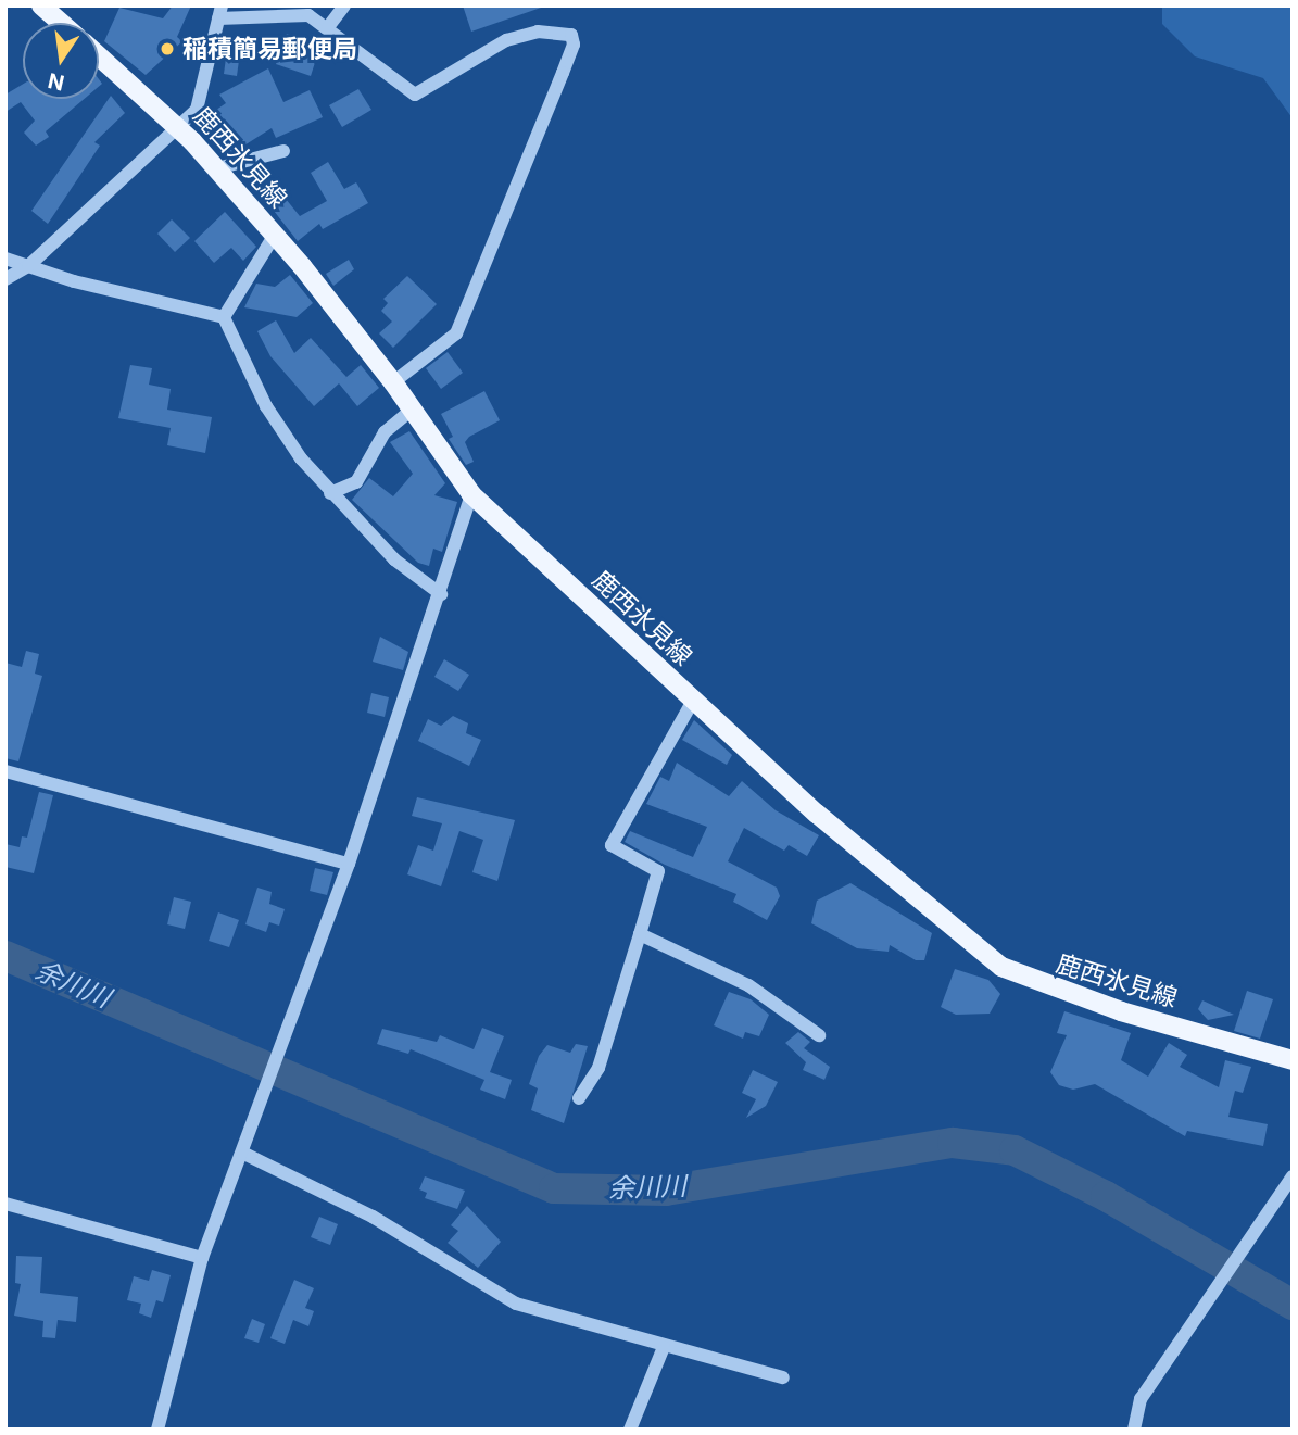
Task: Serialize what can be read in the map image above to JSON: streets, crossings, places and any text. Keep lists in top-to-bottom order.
{
  "streets": {
    "main road": ["鹿西氷見線"]
  },
  "water": ["余川川"],
  "places": ["稲積簡易郵便局"],
  "north": "bottom"
}
